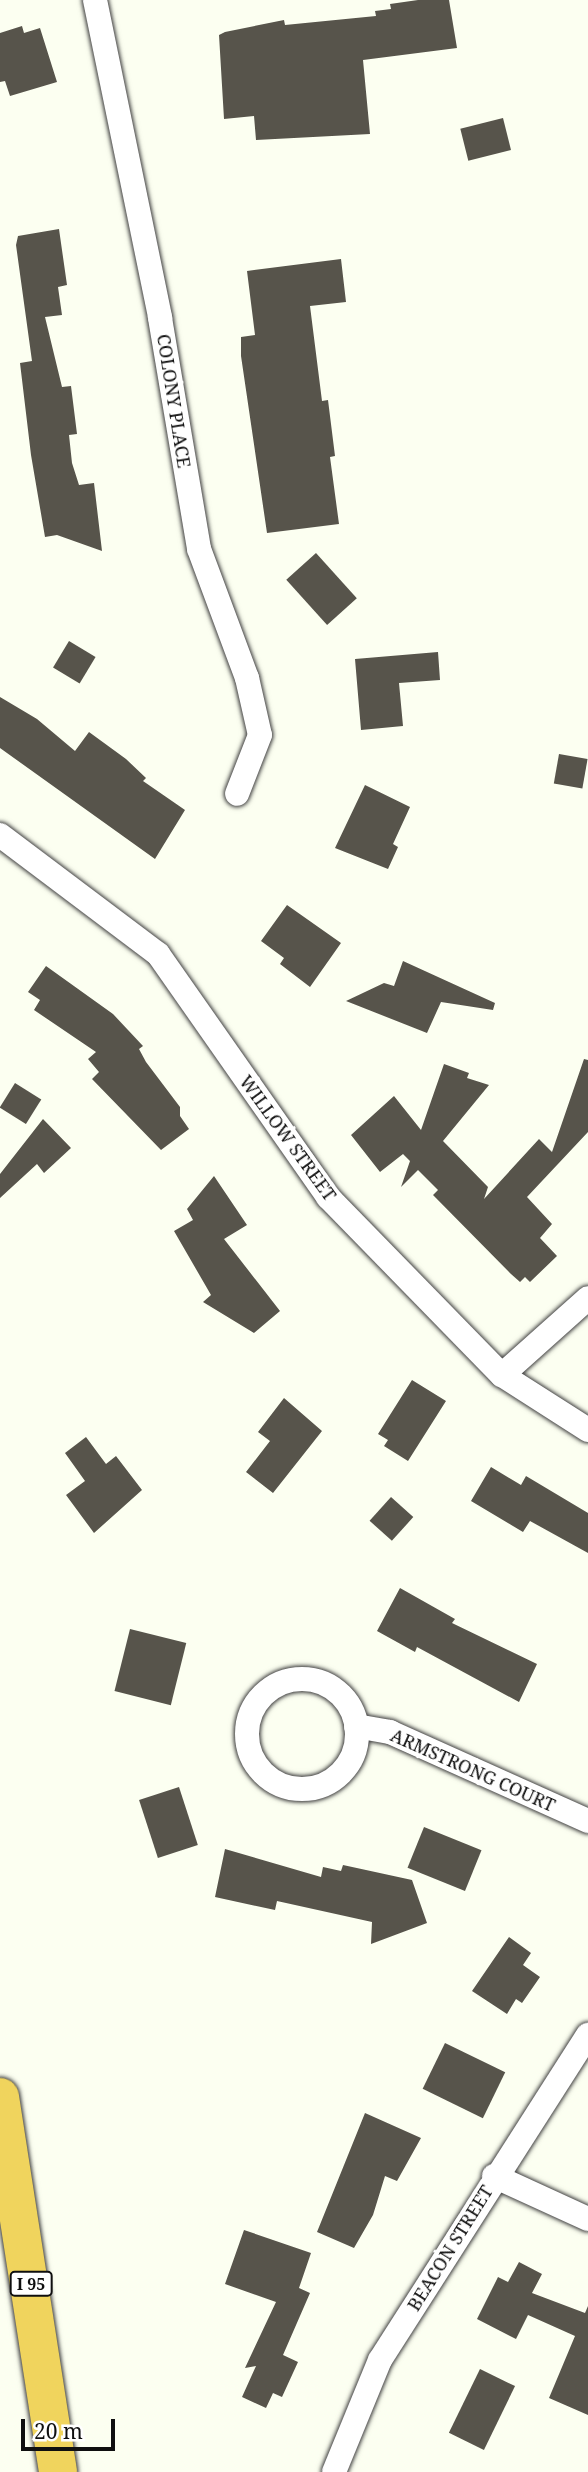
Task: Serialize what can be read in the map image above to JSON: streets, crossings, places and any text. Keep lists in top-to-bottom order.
{
  "streets": {
    "highway": ["I 95"],
    "street": [
      "COLONY PLACE",
      "WILLOW STREET",
      "ARMSTRONG COURT",
      "BEACON STREET"
    ]
  },
  "scale_bar": "20 m"
}
